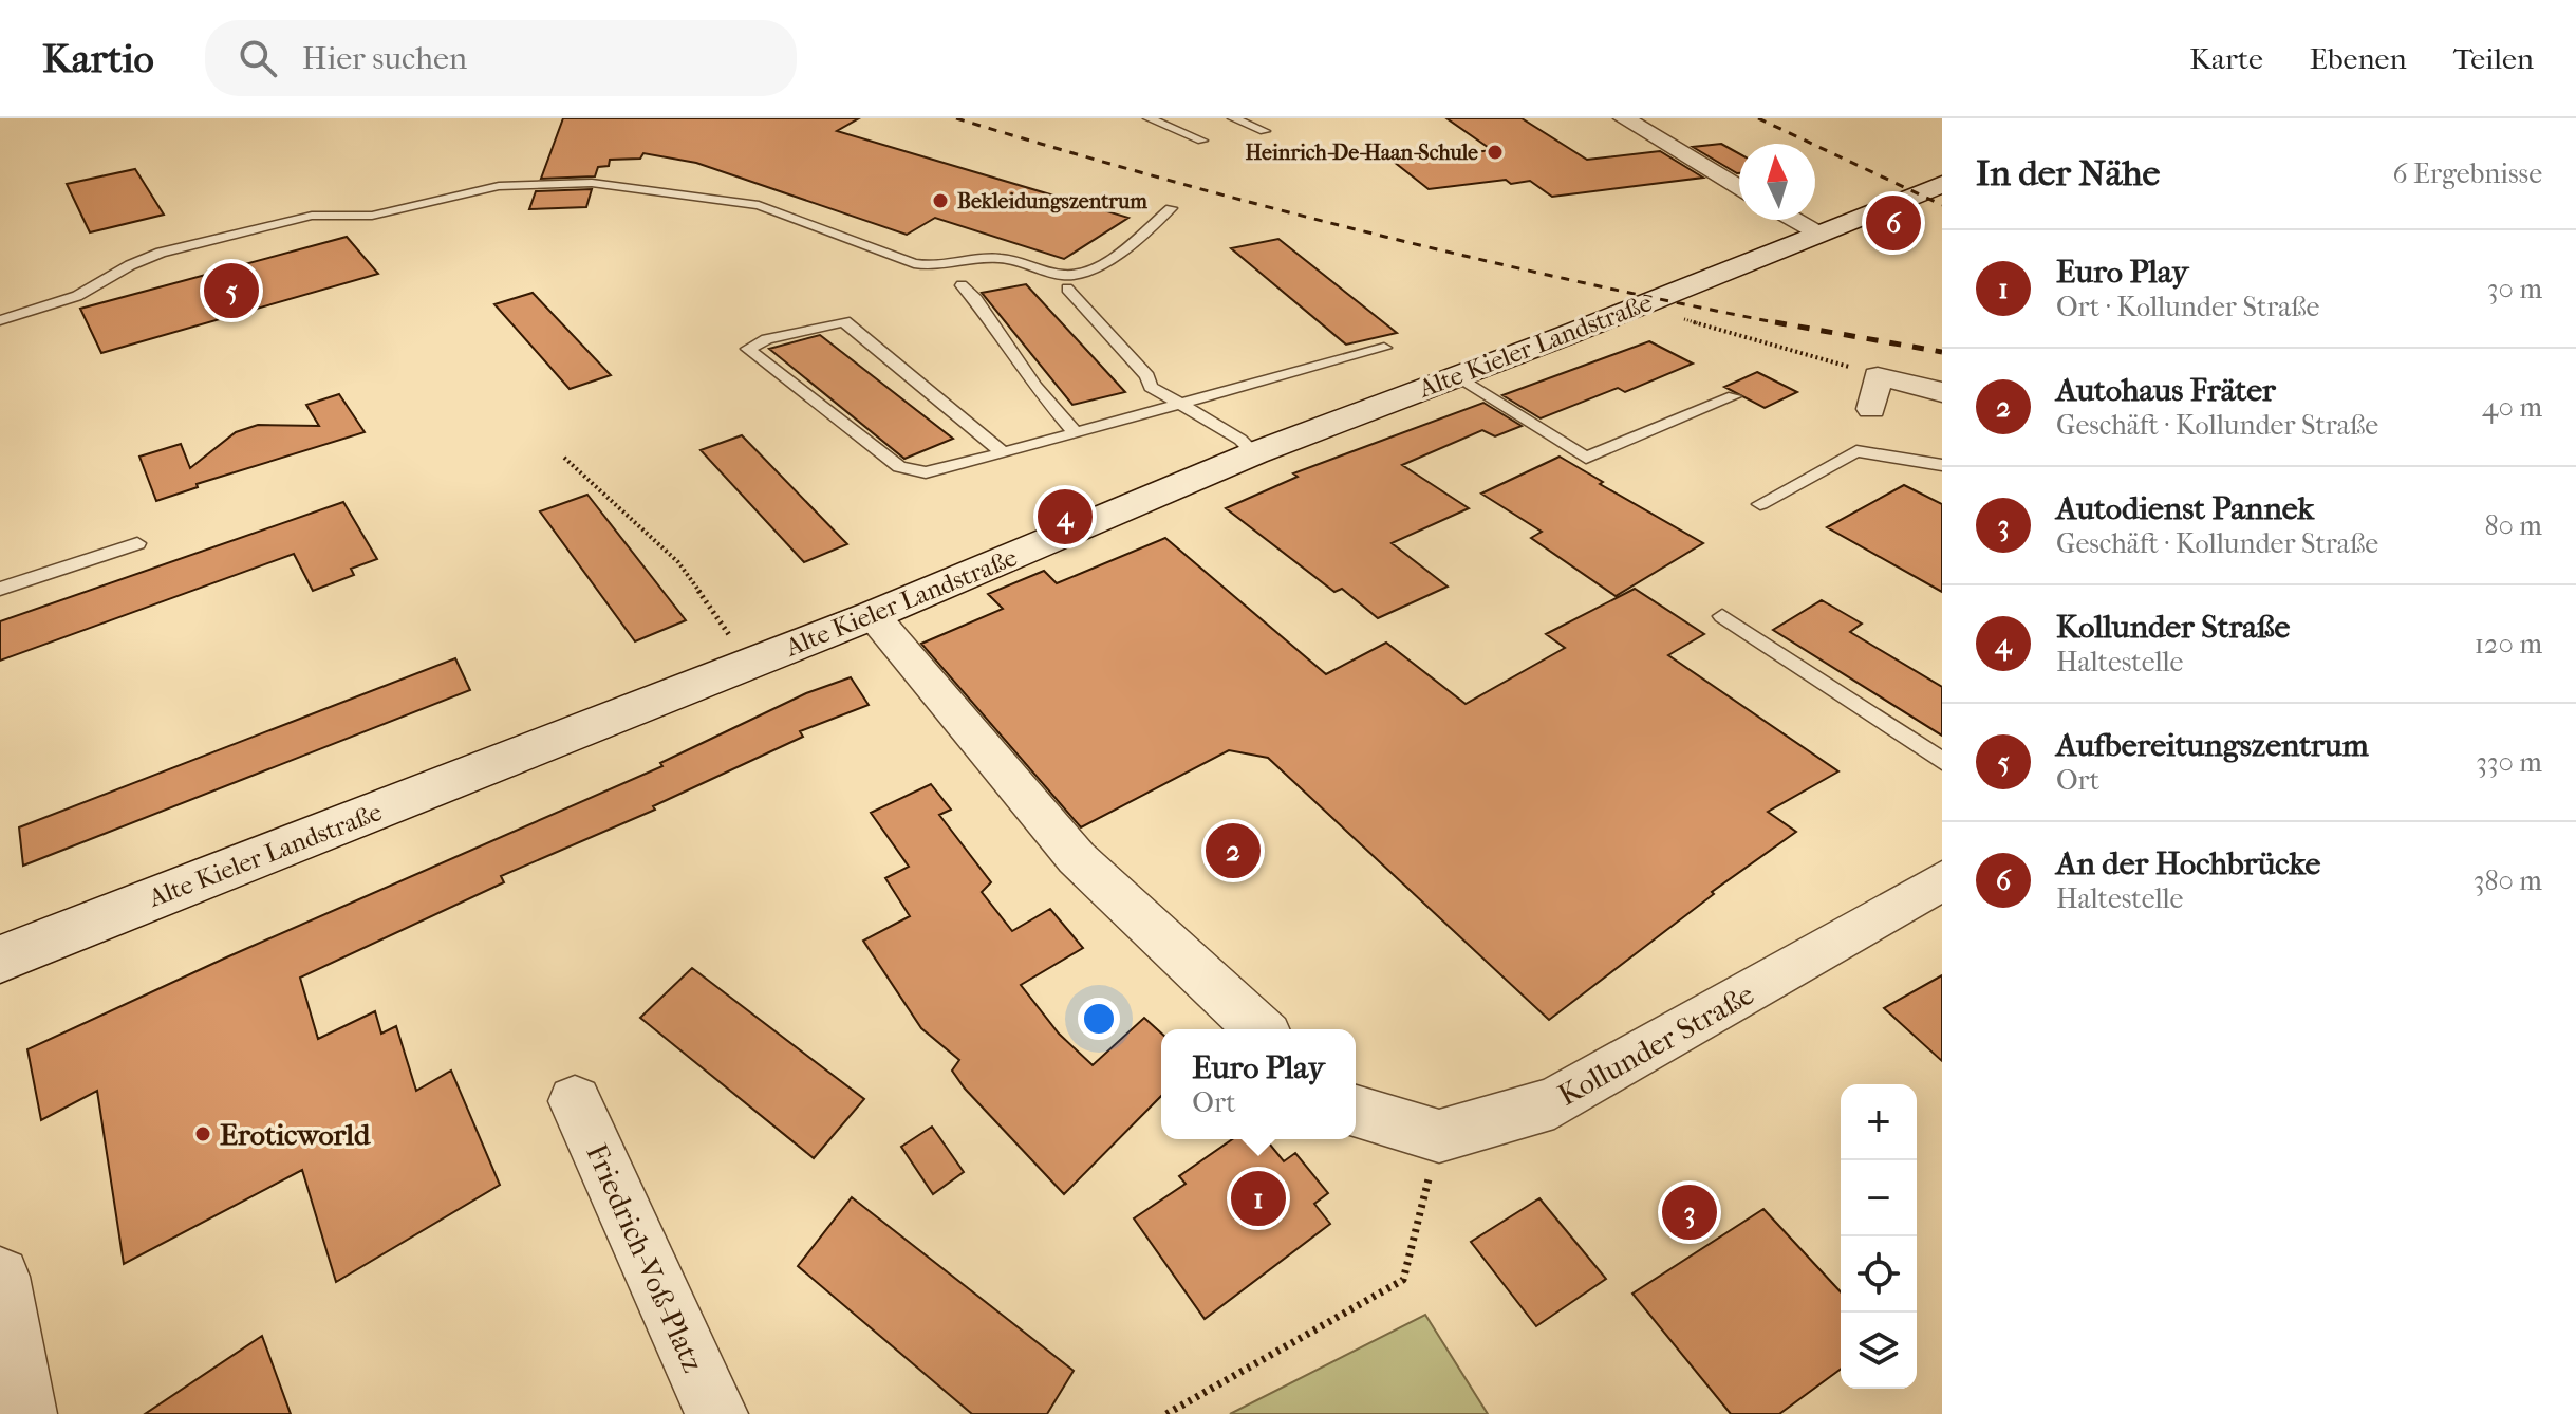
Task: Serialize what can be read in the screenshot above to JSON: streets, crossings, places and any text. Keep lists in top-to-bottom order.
{
  "streets": {
    "street": ["Alte Kieler Landstraße", "Kollunder Straße", "Friedrich-Voß-Platz"]
  },
  "places": ["Heinrich-De-Haan-Schule", "Bekleidungszentrum", "Eroticworld"],
  "north": "top",
  "page": {
    "header": "Kartio",
    "search": "Hier suchen",
    "nav": ["Karte", "Ebenen", "Teilen"],
    "heading": ["In der Nähe", "6 Ergebnisse"],
    "pins": [
      "6",
      "5",
      "4",
      "2",
      "1",
      "3"
    ],
    "list": [
      {
        "mark": "1",
        "name": "Euro Play",
        "note": "Ort · Kollunder Straße",
        "value": "30 m"
      },
      {
        "mark": "2",
        "name": "Autohaus Fräter",
        "note": "Geschäft · Kollunder Straße",
        "value": "40 m"
      },
      {
        "mark": "3",
        "name": "Autodienst Pannek",
        "note": "Geschäft · Kollunder Straße",
        "value": "80 m"
      },
      {
        "mark": "4",
        "name": "Kollunder Straße",
        "note": "Haltestelle",
        "value": "120 m"
      },
      {
        "mark": "5",
        "name": "Aufbereitungszentrum",
        "note": "Ort",
        "value": "330 m"
      },
      {
        "mark": "6",
        "name": "An der Hochbrücke",
        "note": "Haltestelle",
        "value": "380 m"
      }
    ],
    "popup": ["Euro Play", "Ort"],
    "map_buttons": ["+", "−"]
  }
}
